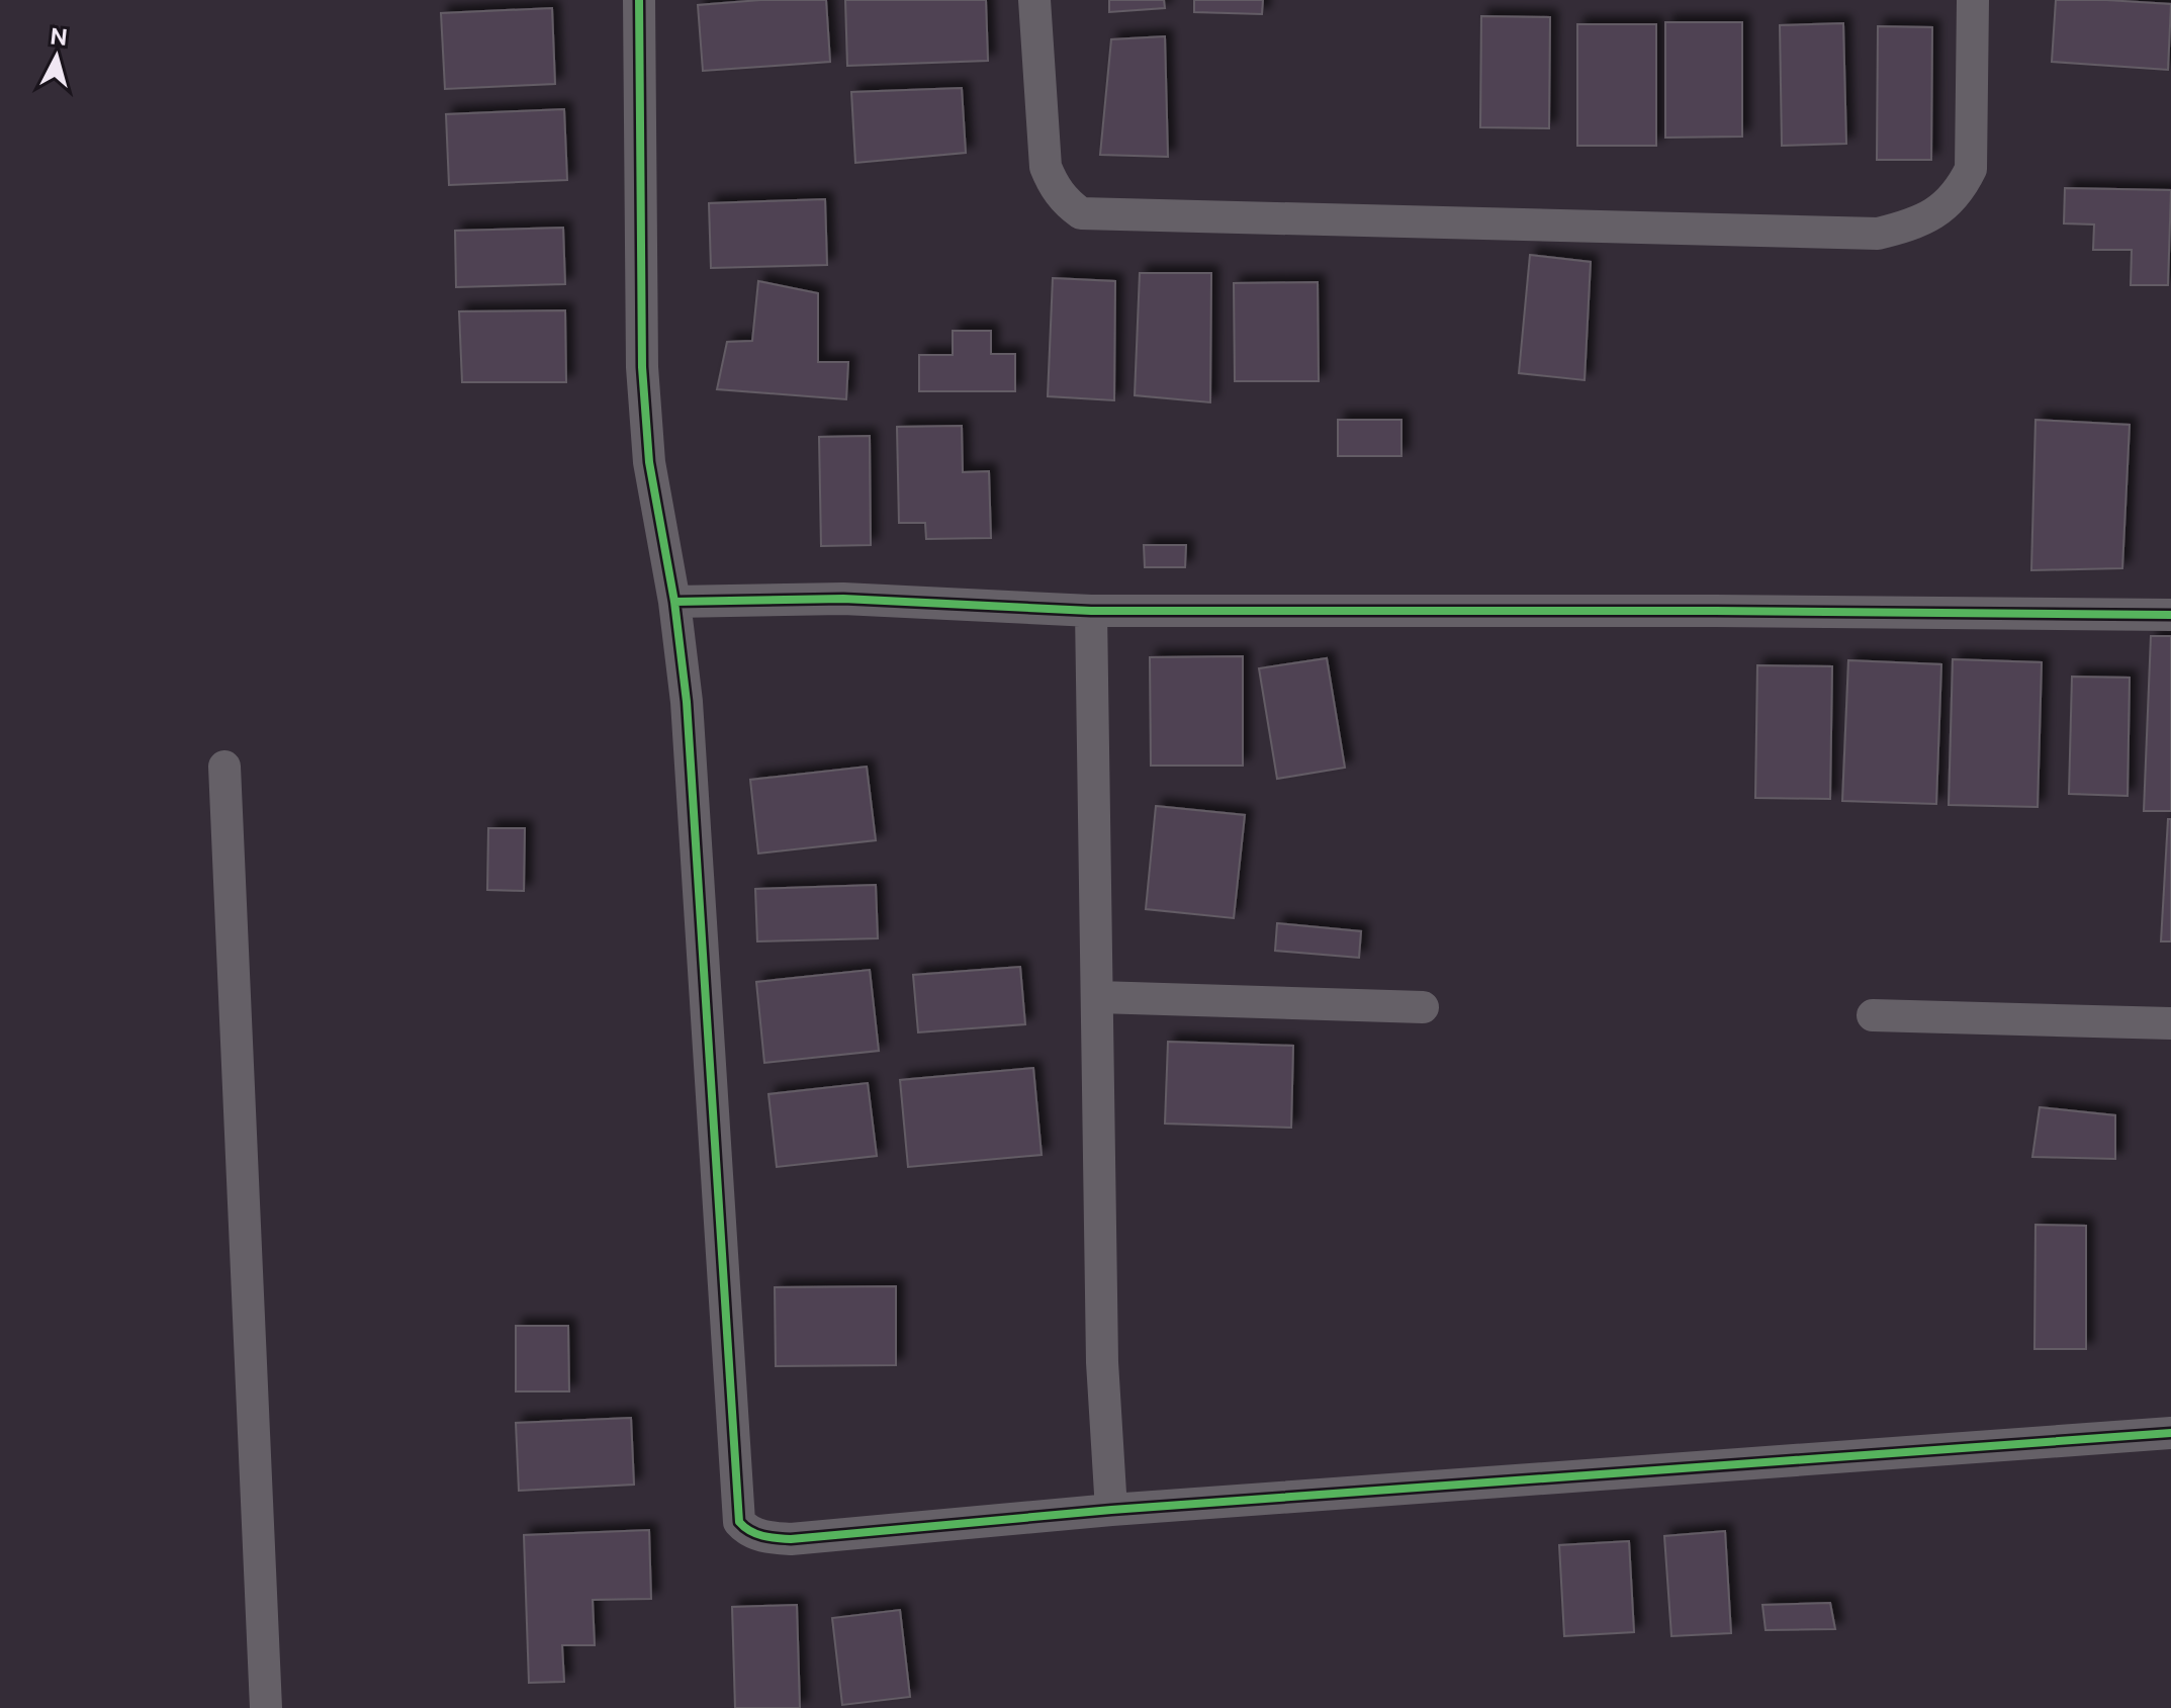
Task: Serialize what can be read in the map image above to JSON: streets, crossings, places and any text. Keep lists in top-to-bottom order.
{
  "north": "top"
}
